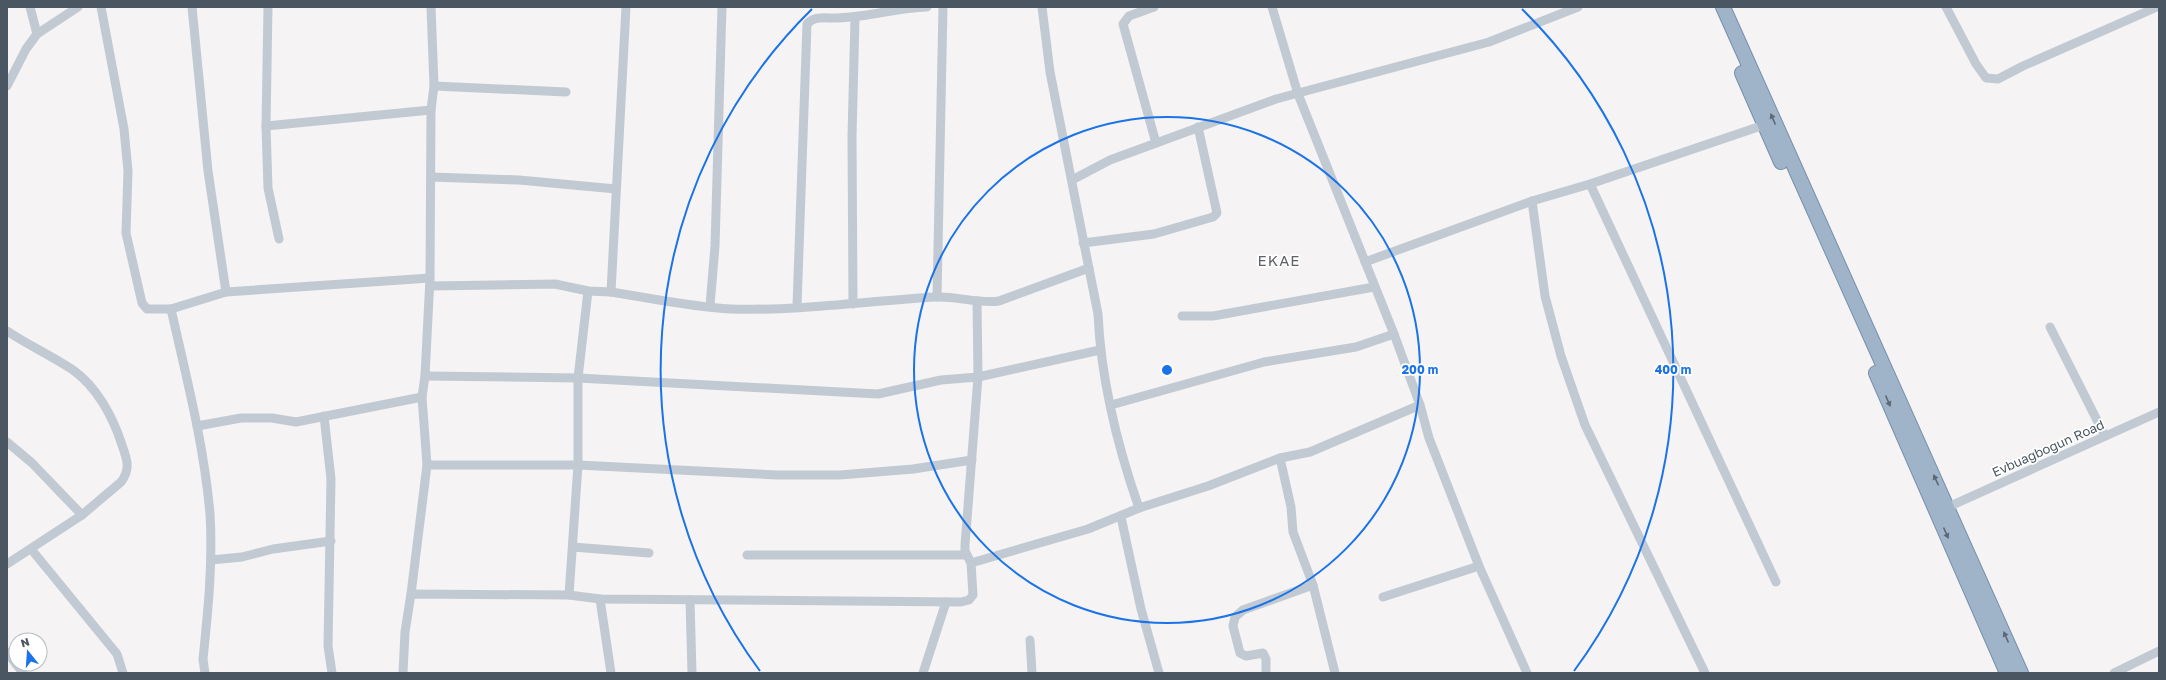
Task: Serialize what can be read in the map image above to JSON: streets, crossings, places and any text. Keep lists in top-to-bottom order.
{
  "streets": {
    "street": ["Evbuagbogun Road"]
  },
  "districts": ["EKAE"],
  "north": "top",
  "rings": ["200 m", "400 m"]
}
